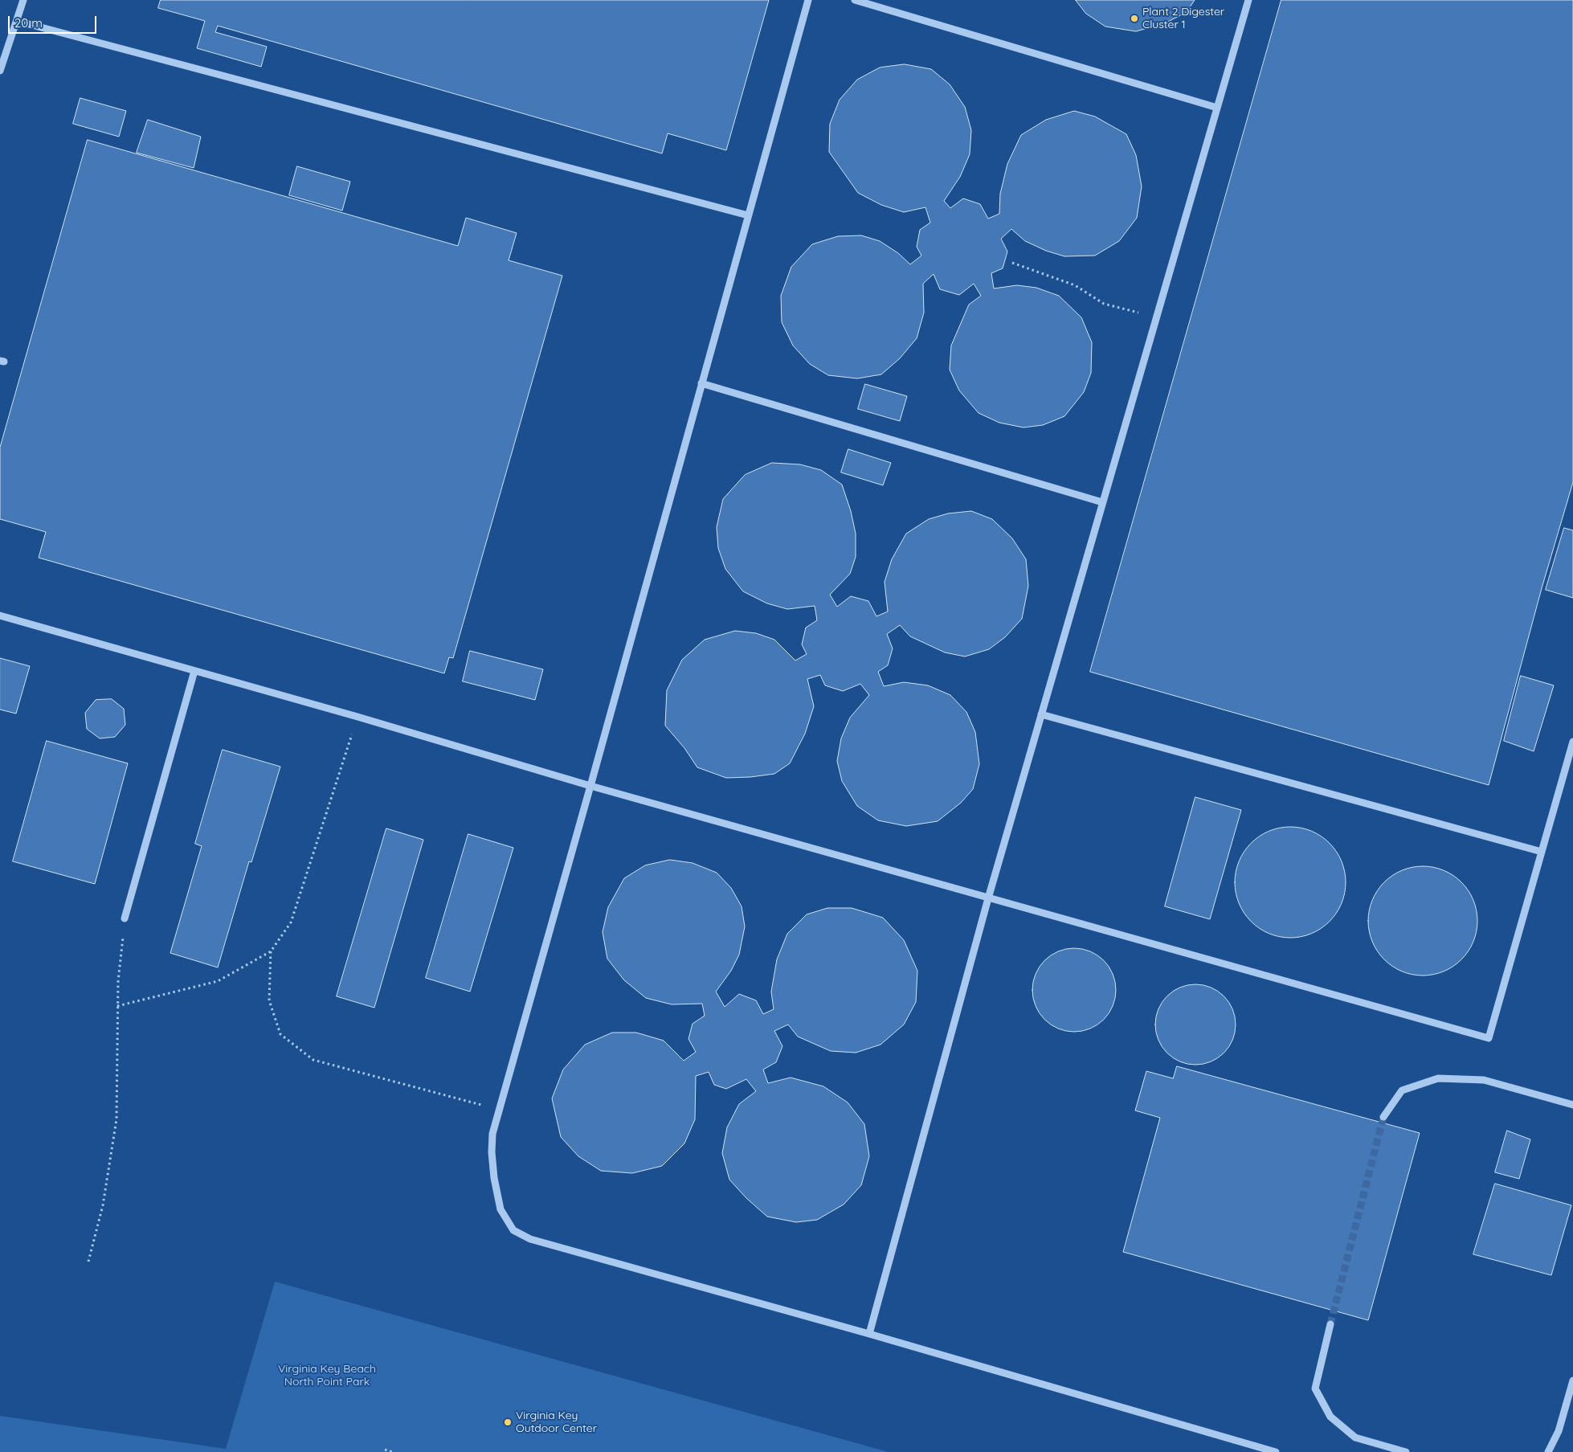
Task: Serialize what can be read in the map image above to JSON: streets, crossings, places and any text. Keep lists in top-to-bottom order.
{
  "parks": ["Virginia Key Beach North Point Park"],
  "places": ["Plant 2 Digester Cluster 1", "Virginia Key Outdoor Center"],
  "scale_bar": "20 m"
}
